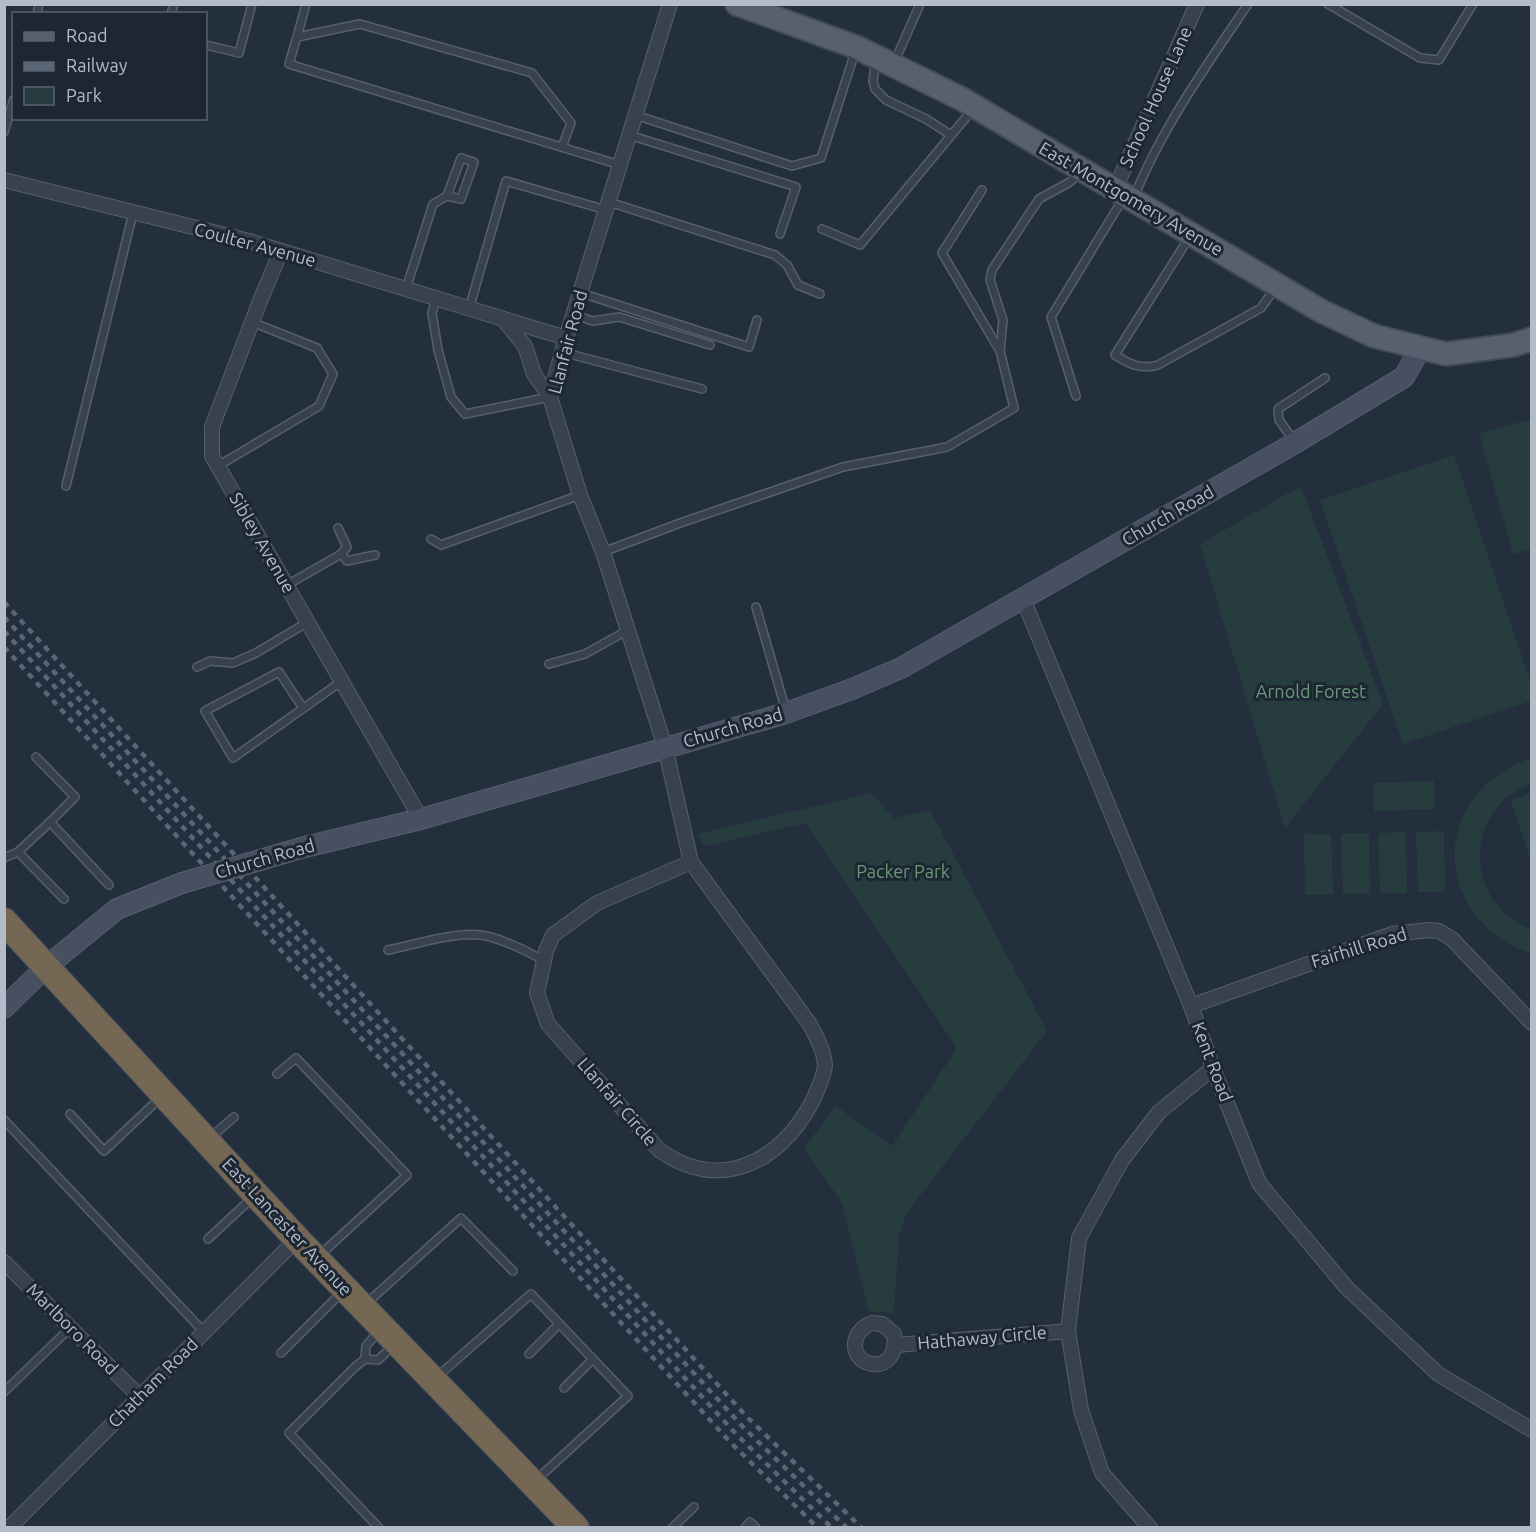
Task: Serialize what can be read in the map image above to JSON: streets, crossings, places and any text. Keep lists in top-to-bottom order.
{
  "streets": {
    "highway": ["East Lancaster Avenue"],
    "main road": ["East Montgomery Avenue"],
    "street": [
      "School House Lane",
      "Coulter Avenue",
      "Llanfair Road",
      "Church Road",
      "Sibley Avenue",
      "Fairhill Road",
      "Kent Road",
      "Llanfair Circle",
      "Marlboro Road",
      "Hathaway Circle",
      "Chatham Road"
    ]
  },
  "crossings": [
    ["School House Lane", "East Montgomery Avenue"],
    ["East Montgomery Avenue", "Church Road"],
    ["Coulter Avenue", "Llanfair Road"],
    ["Coulter Avenue", "Sibley Avenue"],
    ["Llanfair Road", "Church Road"],
    ["Llanfair Road", "Llanfair Circle"],
    ["Church Road", "Sibley Avenue"],
    ["Church Road", "Kent Road"],
    ["Church Road", "Llanfair Circle"],
    ["Church Road", "East Lancaster Avenue"],
    ["Fairhill Road", "Kent Road"],
    ["East Lancaster Avenue", "Chatham Road"],
    ["Marlboro Road", "Chatham Road"]
  ],
  "parks": ["Arnold Forest", "Packer Park"],
  "legend": ["Road", "Railway", "Park"]
}
